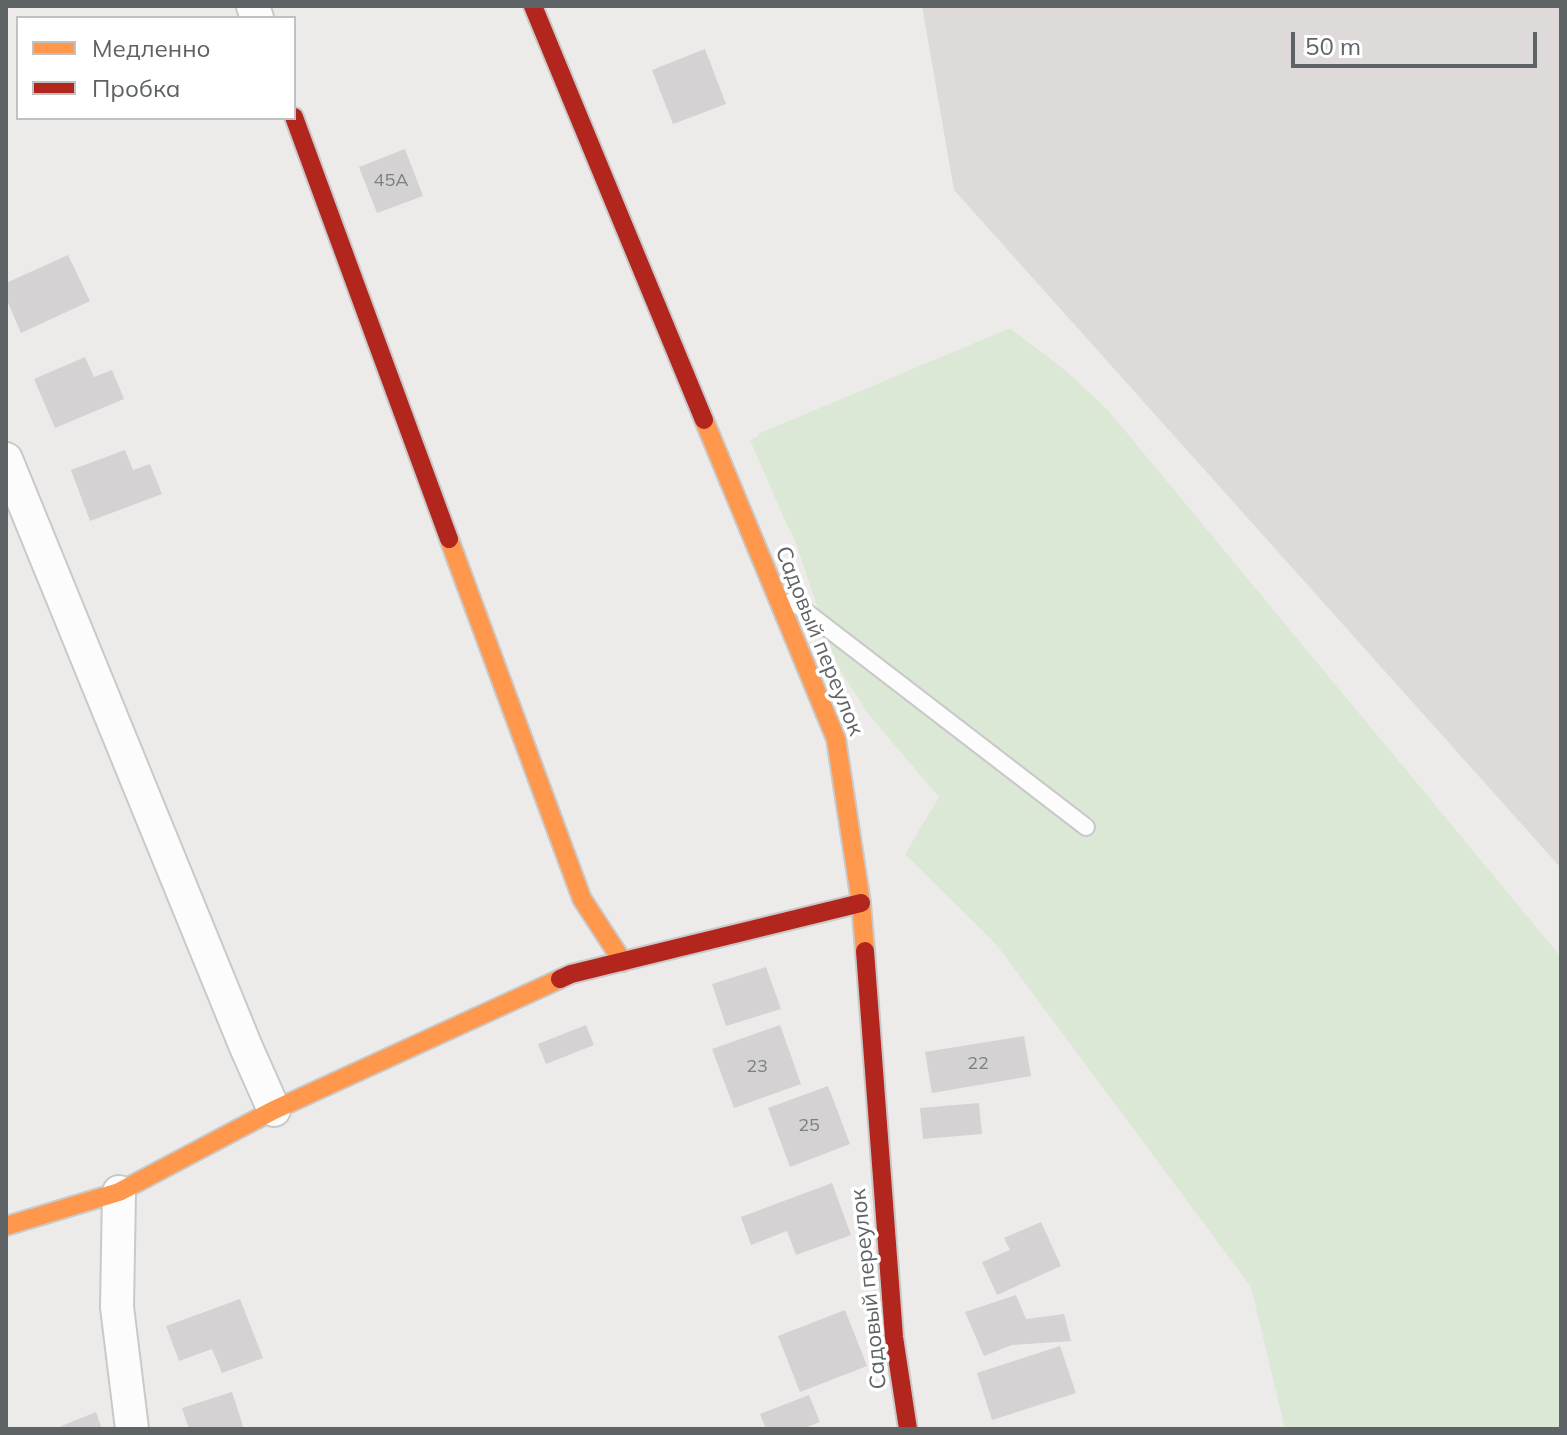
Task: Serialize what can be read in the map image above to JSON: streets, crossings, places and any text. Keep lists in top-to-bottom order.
{
  "streets": {
    "street": ["Садовый переулок"]
  },
  "house_numbers": [
    "45А",
    "22",
    "23",
    "25"
  ],
  "legend": ["Медленно", "Пробка"],
  "scale_bar": "50 m"
}
